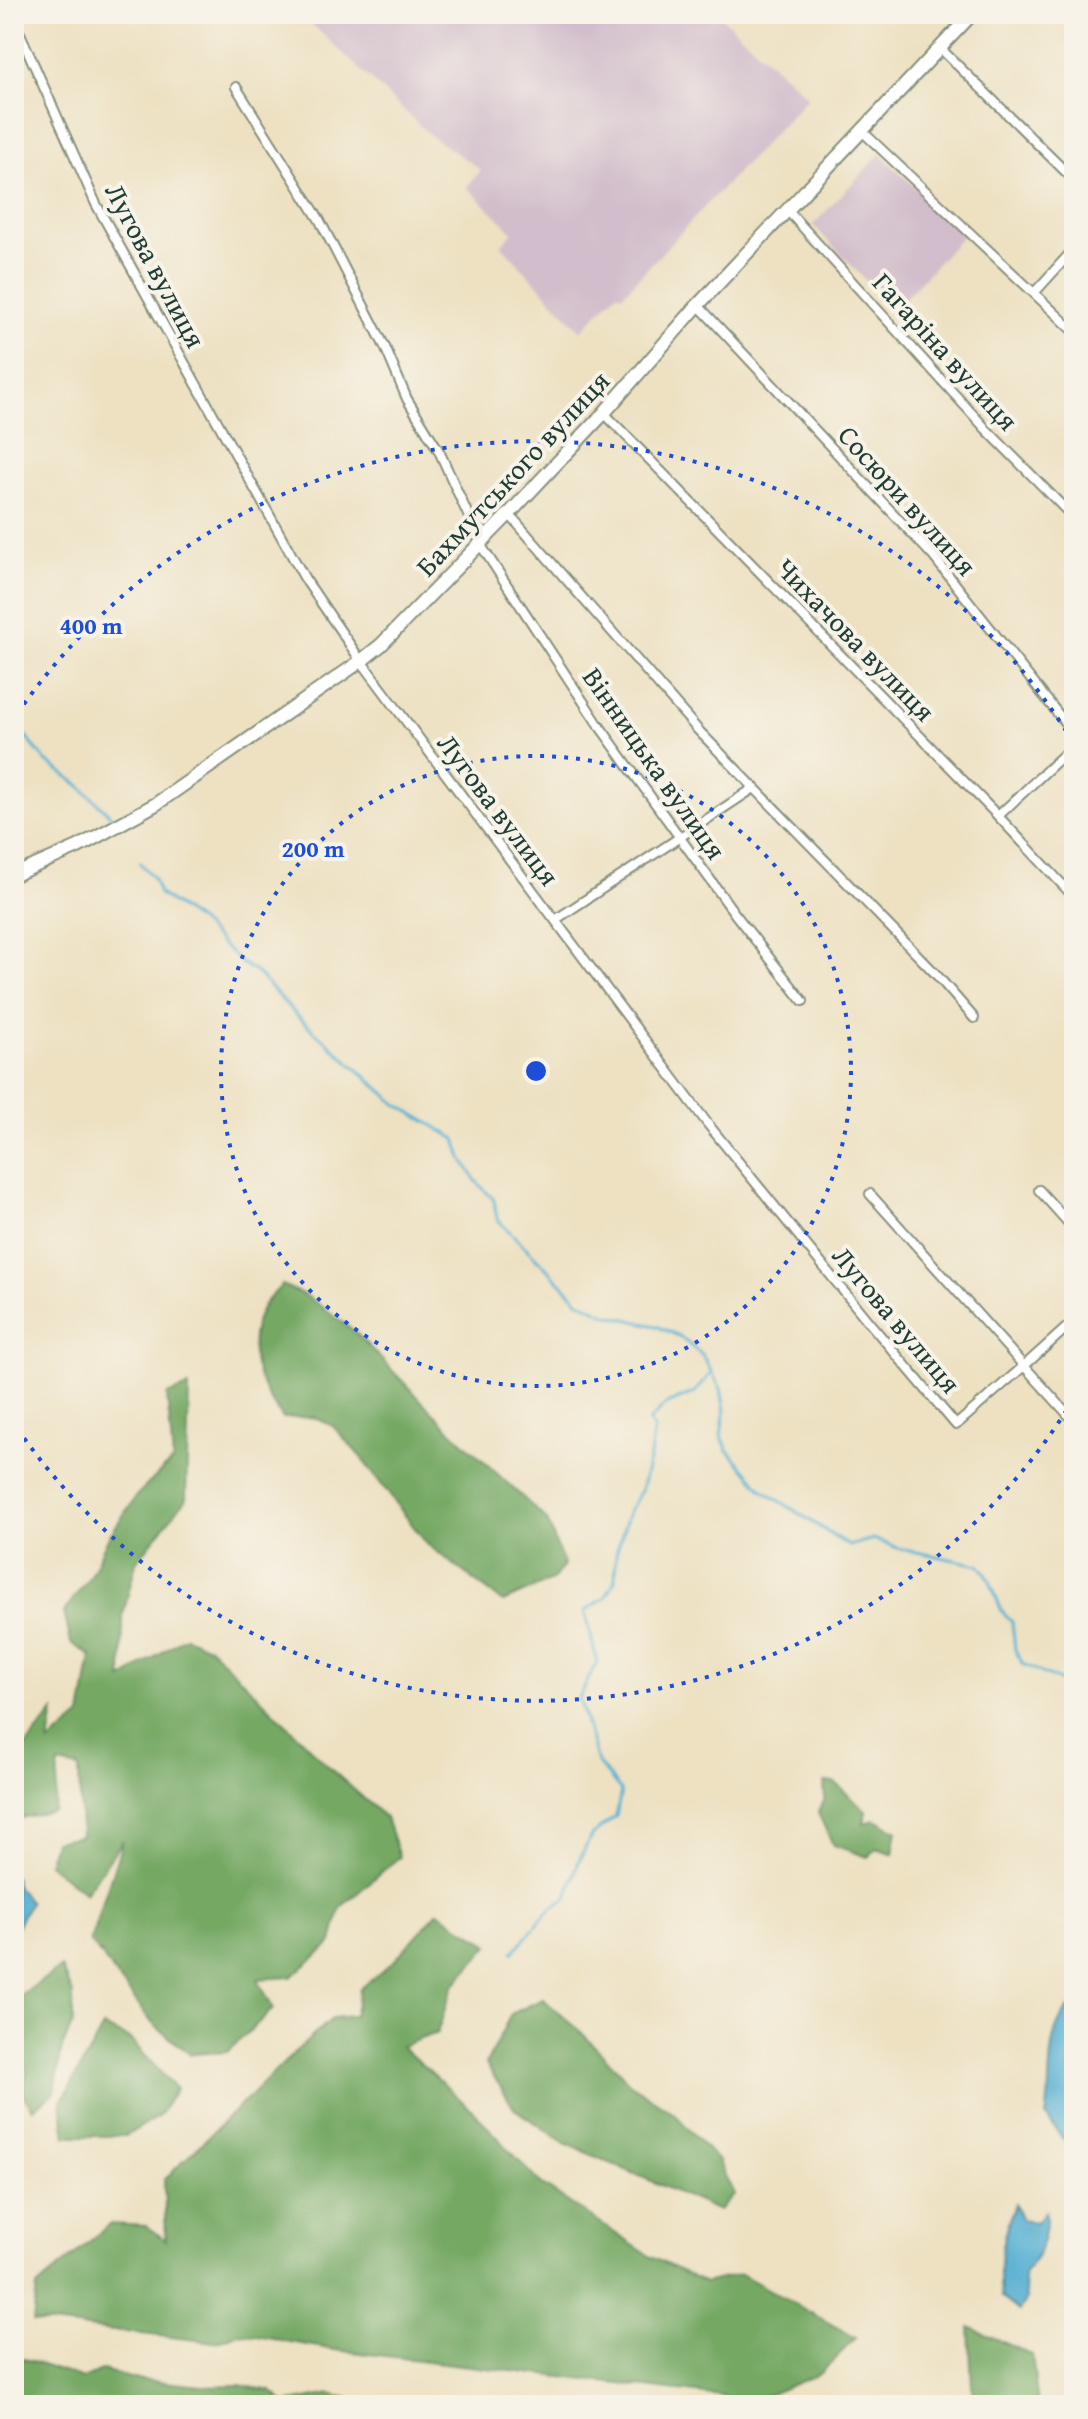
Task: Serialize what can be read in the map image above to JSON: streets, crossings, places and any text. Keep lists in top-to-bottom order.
{
  "streets": {
    "main road": ["Бахмутського вулиця"],
    "street": [
      "Лугова вулиця",
      "Гагаріна вулиця",
      "Сосюри вулиця",
      "Чихачова вулиця",
      "Вінницька вулиця"
    ]
  },
  "crossings": [
    ["Лугова вулиця", "Бахмутського вулиця"],
    ["Гагаріна вулиця", "Бахмутського вулиця"],
    ["Бахмутського вулиця", "Сосюри вулиця"],
    ["Бахмутського вулиця", "Чихачова вулиця"],
    ["Бахмутського вулиця", "Вінницька вулиця"]
  ],
  "rings": ["400 m", "200 m"]
}
